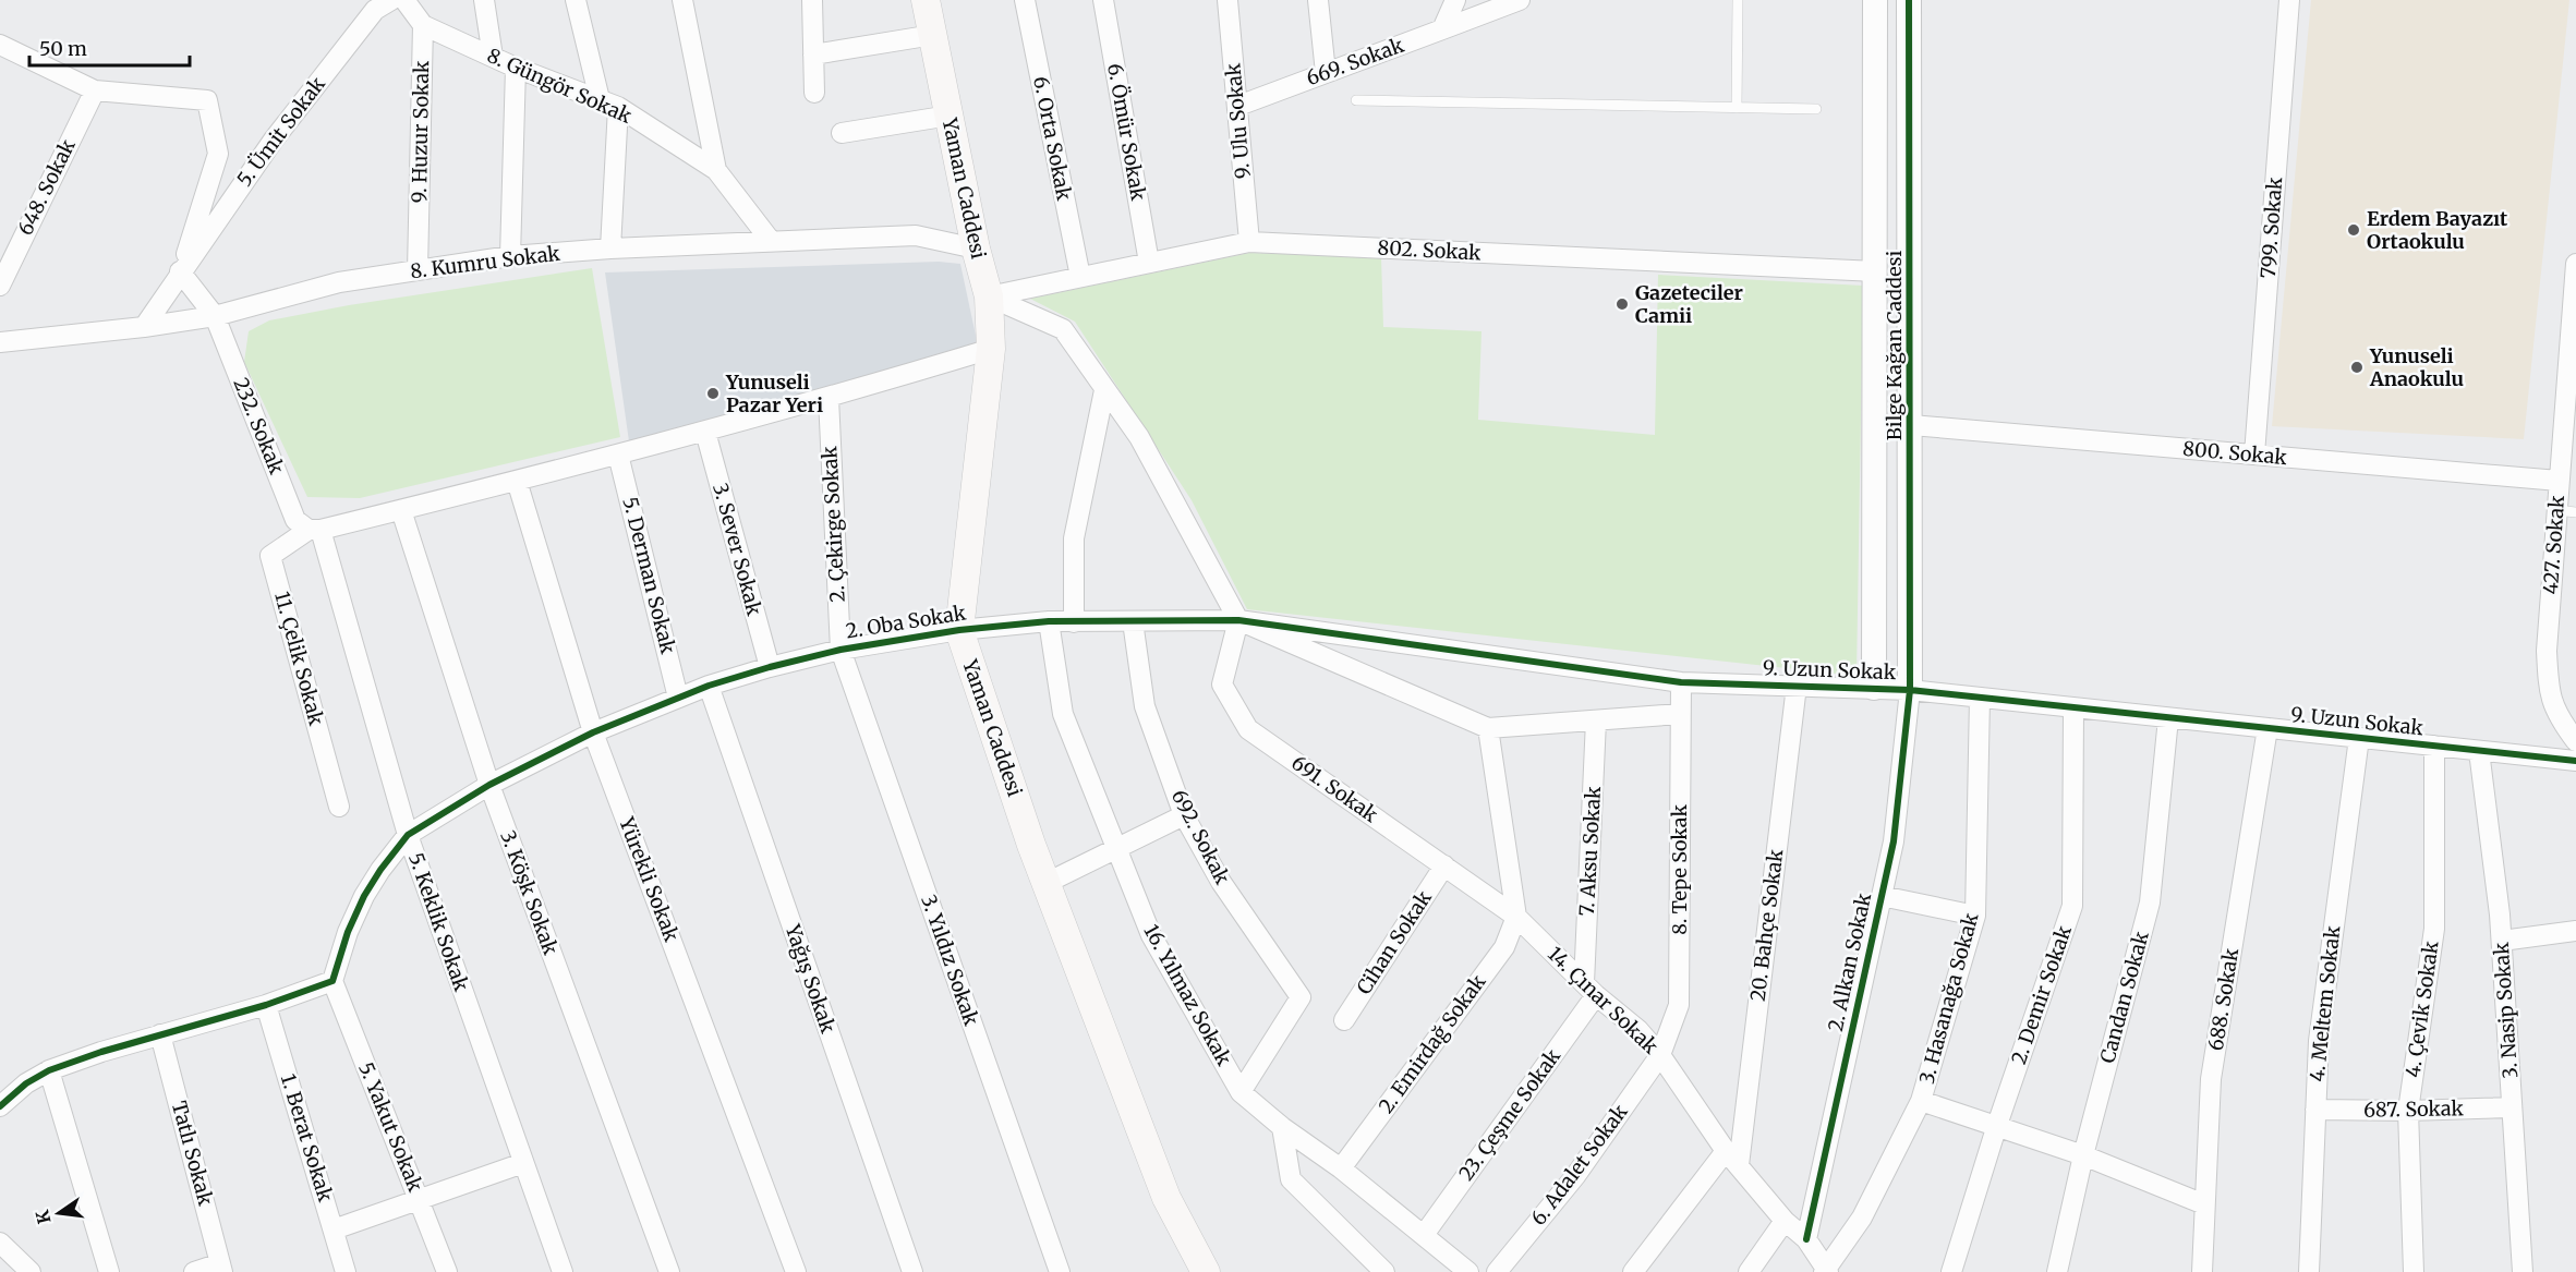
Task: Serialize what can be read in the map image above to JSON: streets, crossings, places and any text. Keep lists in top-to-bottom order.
{
  "streets": {
    "main road": ["Yaman Caddesi"],
    "street": [
      "669. Sokak",
      "8. Güngör Sokak",
      "9. Ulu Sokak",
      "5. Ümit Sokak",
      "9. Huzur Sokak",
      "6. Ömür Sokak",
      "6. Orta Sokak",
      "648. Sokak",
      "799. Sokak",
      "802. Sokak",
      "8. Kumru Sokak",
      "Bilge Kağan Caddesi",
      "232. Sokak",
      "800. Sokak",
      "2. Çekirge Sokak",
      "427. Sokak",
      "3. Sever Sokak",
      "5. Derman Sokak",
      "2. Oba Sokak",
      "11. Çelik Sokak",
      "9. Uzun Sokak",
      "691. Sokak",
      "692. Sokak",
      "7. Aksu Sokak",
      "8. Tepe Sokak",
      "Yürekli Sokak",
      "3. Köşk Sokak",
      "5. Keklik Sokak",
      "20. Bahçe Sokak",
      "Cihan Sokak",
      "3. Yıldız Sokak",
      "2. Alkan Sokak",
      "Yağış Sokak",
      "16. Yılmaz Sokak",
      "2. Demir Sokak",
      "Candan Sokak",
      "3. Hasanağa Sokak",
      "688. Sokak",
      "14. Çınar Sokak",
      "4. Meltem Sokak",
      "4. Çevik Sokak",
      "3. Nasip Sokak",
      "2. Emirdağ Sokak",
      "687. Sokak",
      "23. Çeşme Sokak",
      "5. Yakut Sokak",
      "1. Berat Sokak",
      "Tatlı Sokak",
      "6. Adalet Sokak"
    ]
  },
  "crossings": [
    ["669. Sokak", "9. Ulu Sokak"],
    ["8. Güngör Sokak", "9. Huzur Sokak"],
    ["8. Güngör Sokak", "8. Kumru Sokak"],
    ["9. Ulu Sokak", "802. Sokak"],
    ["5. Ümit Sokak", "232. Sokak"],
    ["9. Huzur Sokak", "8. Kumru Sokak"],
    ["6. Ömür Sokak", "802. Sokak"],
    ["6. Orta Sokak", "802. Sokak"],
    ["Yaman Caddesi", "802. Sokak"],
    ["Yaman Caddesi", "8. Kumru Sokak"],
    ["Yaman Caddesi", "2. Oba Sokak"],
    ["799. Sokak", "800. Sokak"],
    ["802. Sokak", "Bilge Kağan Caddesi"],
    ["8. Kumru Sokak", "232. Sokak"],
    ["Bilge Kağan Caddesi", "800. Sokak"],
    ["Bilge Kağan Caddesi", "9. Uzun Sokak"],
    ["Bilge Kağan Caddesi", "2. Alkan Sokak"],
    ["232. Sokak", "11. Çelik Sokak"],
    ["232. Sokak", "5. Keklik Sokak"],
    ["800. Sokak", "427. Sokak"],
    ["2. Çekirge Sokak", "2. Oba Sokak"],
    ["2. Çekirge Sokak", "3. Yıldız Sokak"],
    ["3. Sever Sokak", "2. Oba Sokak"],
    ["5. Derman Sokak", "2. Oba Sokak"],
    ["2. Oba Sokak", "9. Uzun Sokak"],
    ["2. Oba Sokak", "691. Sokak"],
    ["2. Oba Sokak", "692. Sokak"],
    ["2. Oba Sokak", "Yürekli Sokak"],
    ["2. Oba Sokak", "3. Köşk Sokak"],
    ["2. Oba Sokak", "5. Keklik Sokak"],
    ["2. Oba Sokak", "3. Yıldız Sokak"],
    ["2. Oba Sokak", "Yağış Sokak"],
    ["2. Oba Sokak", "16. Yılmaz Sokak"],
    ["2. Oba Sokak", "5. Yakut Sokak"],
    ["11. Çelik Sokak", "5. Keklik Sokak"],
    ["9. Uzun Sokak", "691. Sokak"],
    ["9. Uzun Sokak", "8. Tepe Sokak"],
    ["9. Uzun Sokak", "20. Bahçe Sokak"],
    ["9. Uzun Sokak", "2. Alkan Sokak"],
    ["9. Uzun Sokak", "2. Demir Sokak"],
    ["9. Uzun Sokak", "Candan Sokak"],
    ["9. Uzun Sokak", "3. Hasanağa Sokak"],
    ["9. Uzun Sokak", "688. Sokak"],
    ["9. Uzun Sokak", "4. Meltem Sokak"],
    ["9. Uzun Sokak", "4. Çevik Sokak"],
    ["9. Uzun Sokak", "3. Nasip Sokak"],
    ["691. Sokak", "Cihan Sokak"],
    ["691. Sokak", "14. Çınar Sokak"],
    ["691. Sokak", "2. Emirdağ Sokak"],
    ["692. Sokak", "16. Yılmaz Sokak"],
    ["7. Aksu Sokak", "14. Çınar Sokak"],
    ["7. Aksu Sokak", "23. Çeşme Sokak"],
    ["8. Tepe Sokak", "14. Çınar Sokak"],
    ["8. Tepe Sokak", "6. Adalet Sokak"],
    ["20. Bahçe Sokak", "14. Çınar Sokak"],
    ["2. Alkan Sokak", "14. Çınar Sokak"],
    ["16. Yılmaz Sokak", "2. Emirdağ Sokak"],
    ["16. Yılmaz Sokak", "23. Çeşme Sokak"],
    ["3. Hasanağa Sokak", "14. Çınar Sokak"],
    ["14. Çınar Sokak", "2. Emirdağ Sokak"],
    ["14. Çınar Sokak", "23. Çeşme Sokak"],
    ["14. Çınar Sokak", "6. Adalet Sokak"],
    ["4. Meltem Sokak", "687. Sokak"],
    ["4. Çevik Sokak", "687. Sokak"],
    ["3. Nasip Sokak", "687. Sokak"]
  ],
  "places": [
    "Erdem Bayazıt Ortaokulu",
    "Gazeteciler Camii",
    "Yunuseli Anaokulu",
    "Yunuseli Pazar Yeri"
  ],
  "scale_bar": "50 m",
  "north": "left"
}
